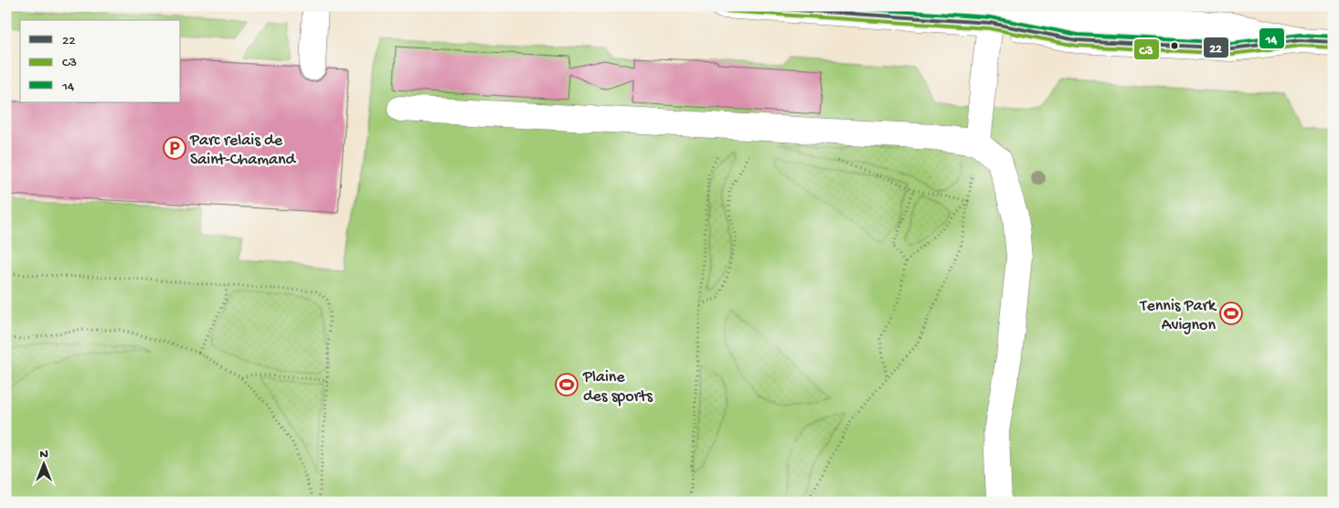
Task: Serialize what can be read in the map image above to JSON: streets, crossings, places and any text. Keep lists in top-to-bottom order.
{
  "places": {
    "parking": ["Parc relais de Saint-Chamand"],
    "sports": ["Tennis Park Avignon", "Plaine des sports"]
  },
  "lines": ["transit line 22", "transit line 14", "transit line C3"],
  "legend": ["22", "C3", "14"],
  "north": "top"
}
